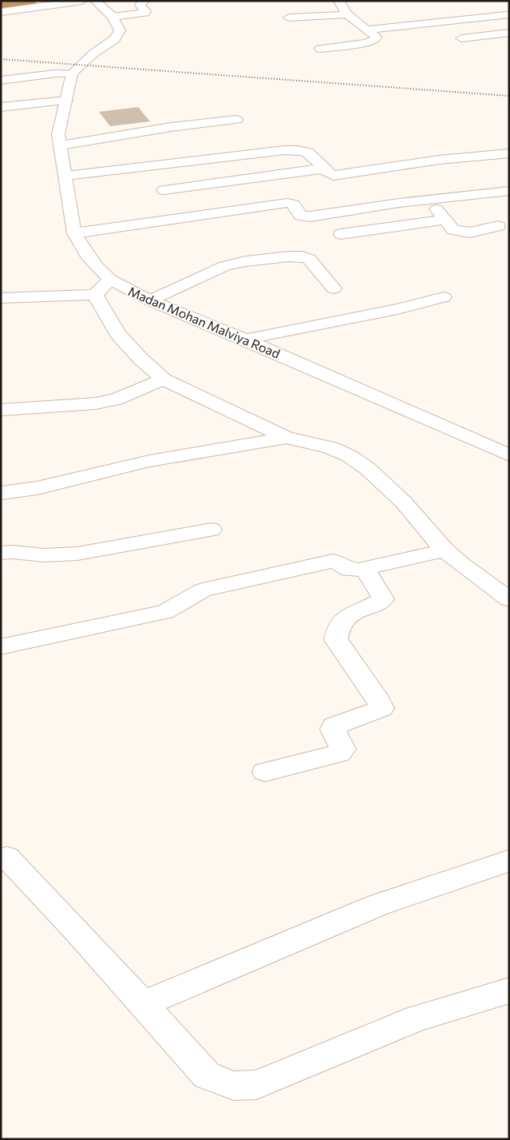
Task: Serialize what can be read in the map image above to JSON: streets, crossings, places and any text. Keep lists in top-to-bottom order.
{
  "streets": {
    "main road": ["Madan Mohan Malviya Road"]
  }
}
